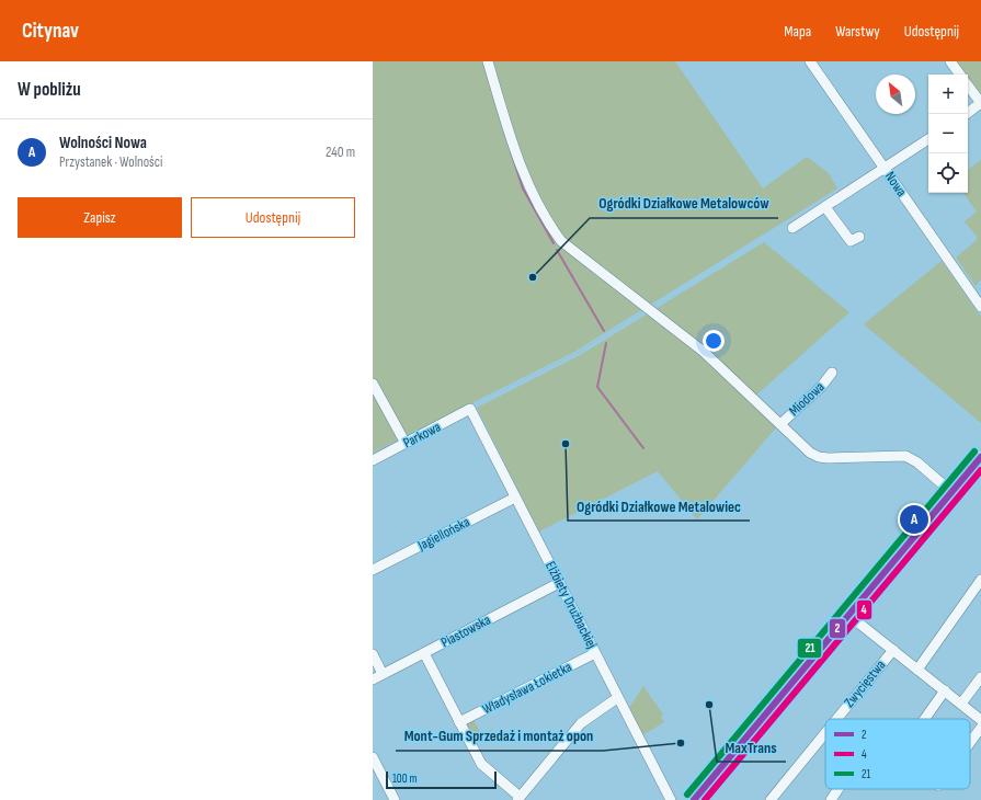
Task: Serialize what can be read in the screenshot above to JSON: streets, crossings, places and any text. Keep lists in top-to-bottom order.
{
  "streets": {
    "street": [
      "Nowa",
      "Miodowa",
      "Parkowa",
      "Jagiellońska",
      "Elżbiety Drużbackiej",
      "Piastowska",
      "Zwycięstwa",
      "Władysława Łokietka"
    ]
  },
  "crossings": [
    ["Parkowa", "Elżbiety Drużbackiej"],
    ["Jagiellońska", "Elżbiety Drużbackiej"],
    ["Elżbiety Drużbackiej", "Piastowska"],
    ["Elżbiety Drużbackiej", "Władysława Łokietka"]
  ],
  "places": [
    "Ogródki Działkowe Metalowców",
    "Ogródki Działkowe Metalowiec",
    "MaxTrans",
    "Mont-Gum Sprzedaż i montaż opon"
  ],
  "lines": ["transit line 21", "transit line 2", "transit line 4"],
  "legend": ["2", "4", "21"],
  "scale_bar": "100 m",
  "north": "top left",
  "page": {
    "header": "Citynav",
    "nav": ["Mapa", "Warstwy", "Udostępnij"],
    "heading": "W pobliżu",
    "map_buttons": ["+", "−"],
    "list": [
      {
        "mark": "A",
        "name": "Wolności Nowa",
        "note": "Przystanek · Wolności",
        "value": "240 m"
      }
    ],
    "buttons": ["Zapisz", "Udostępnij"],
    "pins": "A",
    "scale": "100 m"
  }
}
